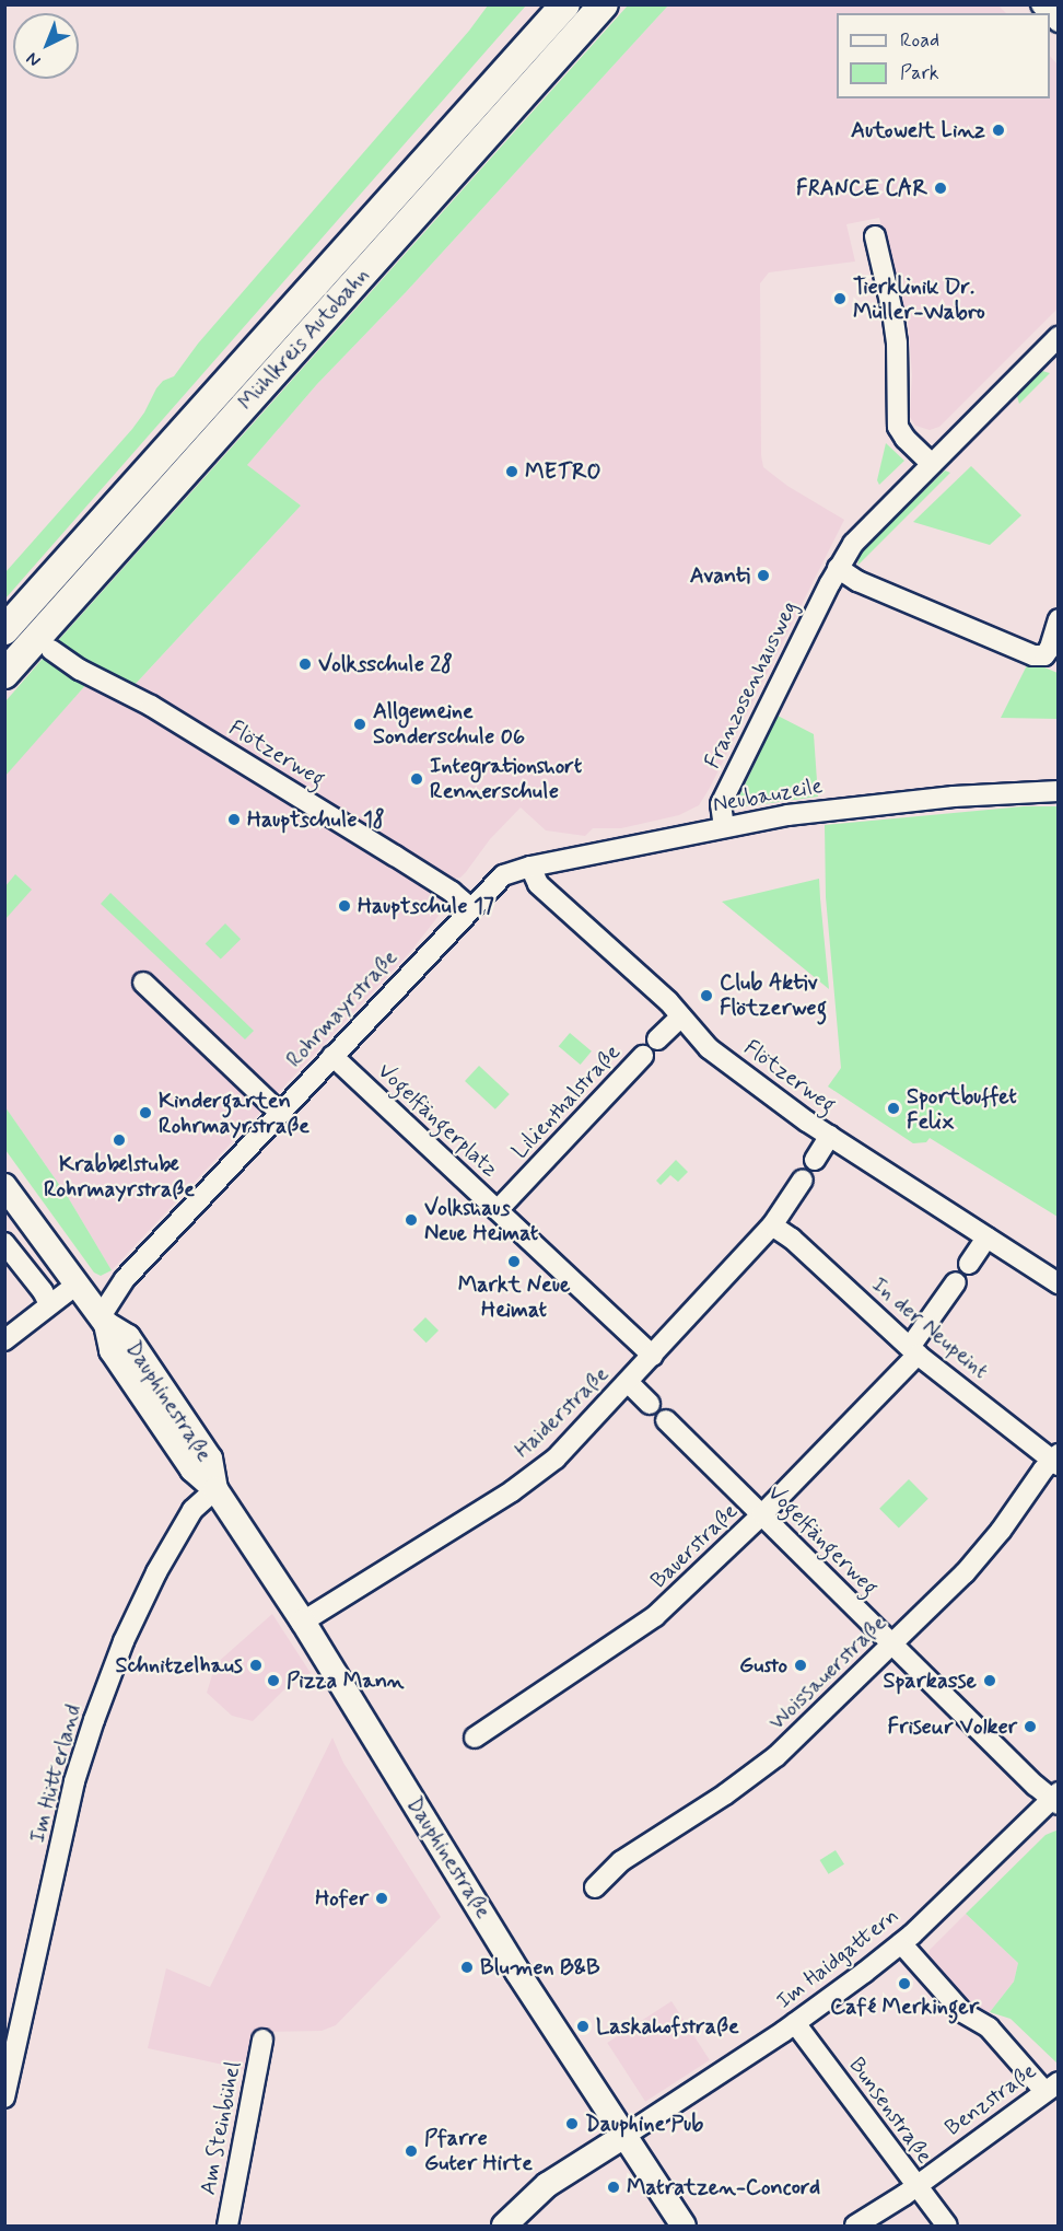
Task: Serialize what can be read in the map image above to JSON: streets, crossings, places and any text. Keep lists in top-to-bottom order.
{
  "streets": {
    "highway": ["Mühlkreis Autobahn"],
    "main road": ["Dauphinestraße"],
    "street": [
      "Franzosenhausweg",
      "Flötzerweg",
      "Neubauzeile",
      "Rohrmayrstraße",
      "Lilienthalstraße",
      "Vogelfängerplatz",
      "In der Neupeint",
      "Haiderstraße",
      "Vogelfängerweg",
      "Bauerstraße",
      "Woissauerstraße",
      "Im Hütterland",
      "Im Haidgattern",
      "Benzstraße",
      "Bunsenstraße",
      "Am Steinbühel"
    ]
  },
  "crossings": [
    ["Franzosenhausweg", "Neubauzeile"],
    ["Flötzerweg", "Neubauzeile"],
    ["Flötzerweg", "Rohrmayrstraße"],
    ["Neubauzeile", "Rohrmayrstraße"],
    ["Rohrmayrstraße", "Vogelfängerplatz"],
    ["Rohrmayrstraße", "Dauphinestraße"],
    ["Lilienthalstraße", "Vogelfängerplatz"],
    ["Vogelfängerplatz", "Haiderstraße"],
    ["In der Neupeint", "Haiderstraße"],
    ["In der Neupeint", "Bauerstraße"],
    ["In der Neupeint", "Woissauerstraße"],
    ["Dauphinestraße", "Haiderstraße"],
    ["Dauphinestraße", "Im Hütterland"],
    ["Dauphinestraße", "Im Haidgattern"],
    ["Vogelfängerweg", "Bauerstraße"],
    ["Vogelfängerweg", "Woissauerstraße"],
    ["Vogelfängerweg", "Im Haidgattern"],
    ["Im Haidgattern", "Bunsenstraße"],
    ["Benzstraße", "Bunsenstraße"]
  ],
  "places": [
    "Autowelt Linz",
    "FRANCE CAR",
    "Tierklinik Dr. Müller-Wabro",
    "METRO",
    "Avanti",
    "Volksschule 28",
    "Allgemeine Sonderschule 06",
    "Integrationshort Rennerschule",
    "Hauptschule 18",
    "Hauptschule 17",
    "Club Aktiv Flötzerweg",
    "Sportbuffet Felix",
    "Kindergarten Rohrmayrstraße",
    "Krabbelstube Rohrmayrstraße",
    "Volkshaus Neue Heimat",
    "Markt Neue Heimat",
    "Schnitzelhaus",
    "Gusto",
    "Pizza Mann",
    "Sparkasse",
    "Friseur Volker",
    "Hofer",
    "Blumen B&B",
    "Café Merkinger",
    "Laskahofstraße",
    "Dauphine Pub",
    "Pfarre Guter Hirte",
    "Matratzen-Concord"
  ],
  "legend": ["Road", "Park"],
  "north": "bottom left"
}
